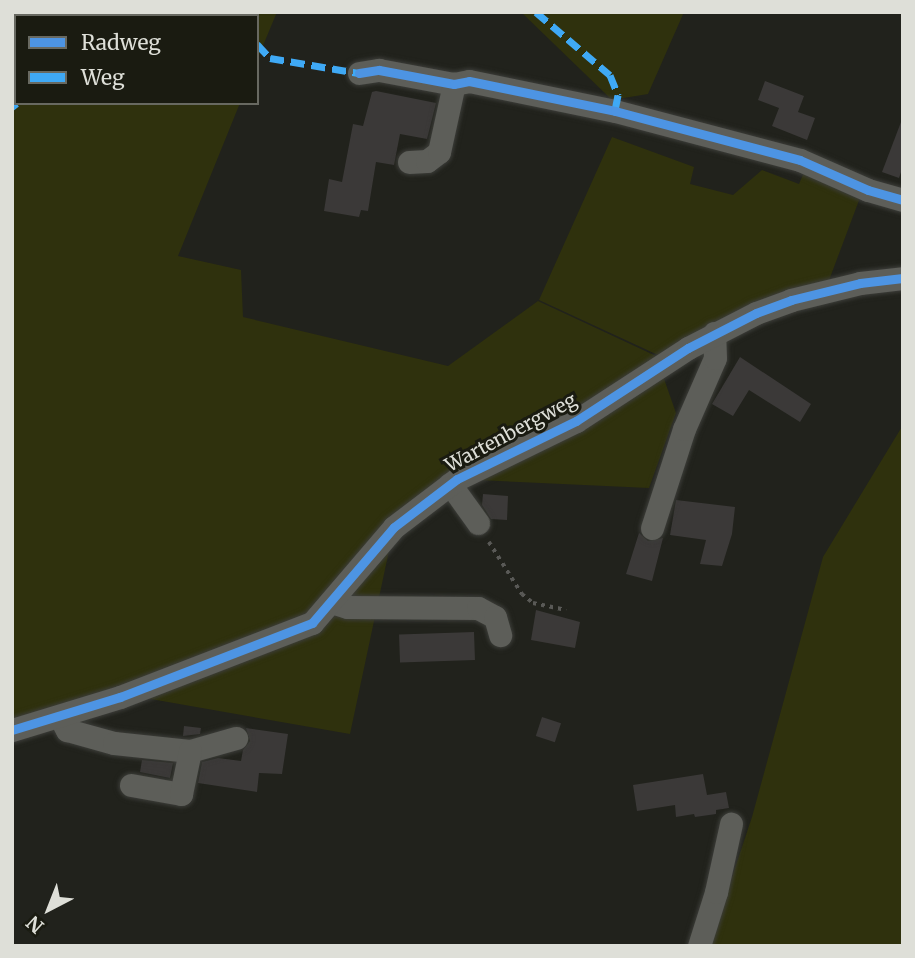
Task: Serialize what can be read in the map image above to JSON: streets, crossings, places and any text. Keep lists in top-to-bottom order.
{
  "streets": {
    "street": ["Wartenbergweg"]
  },
  "legend": ["Radweg", "Weg"],
  "north": "bottom left"
}
